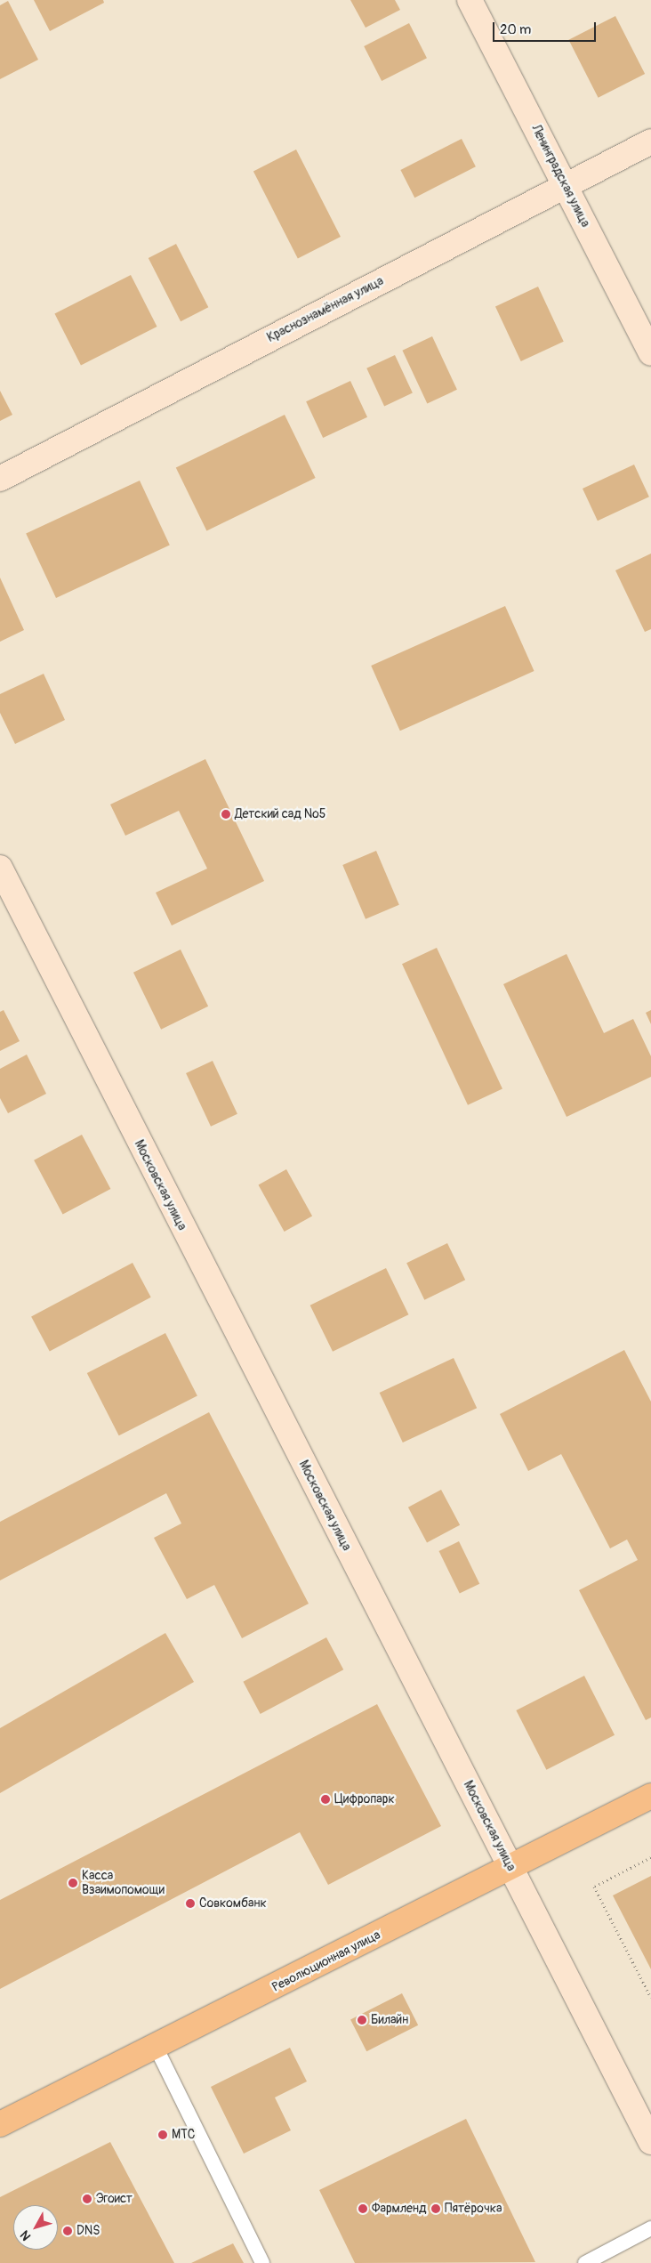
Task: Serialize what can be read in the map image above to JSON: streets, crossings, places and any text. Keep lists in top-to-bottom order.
{
  "streets": {
    "main road": [
      "Ленинградская улица",
      "Краснознамённая улица",
      "Московская улица",
      "Революционная улица"
    ]
  },
  "crossings": [
    ["Ленинградская улица", "Краснознамённая улица"],
    ["Московская улица", "Революционная улица"]
  ],
  "places": [
    "Детский сад №5",
    "Цифропарк",
    "Касса Взаимопомощи",
    "Совкомбанк",
    "Билайн",
    "МТС",
    "Эгоист",
    "Фармленд",
    "Пятёрочка",
    "DNS"
  ],
  "scale_bar": "20 m",
  "north": "bottom left"
}
